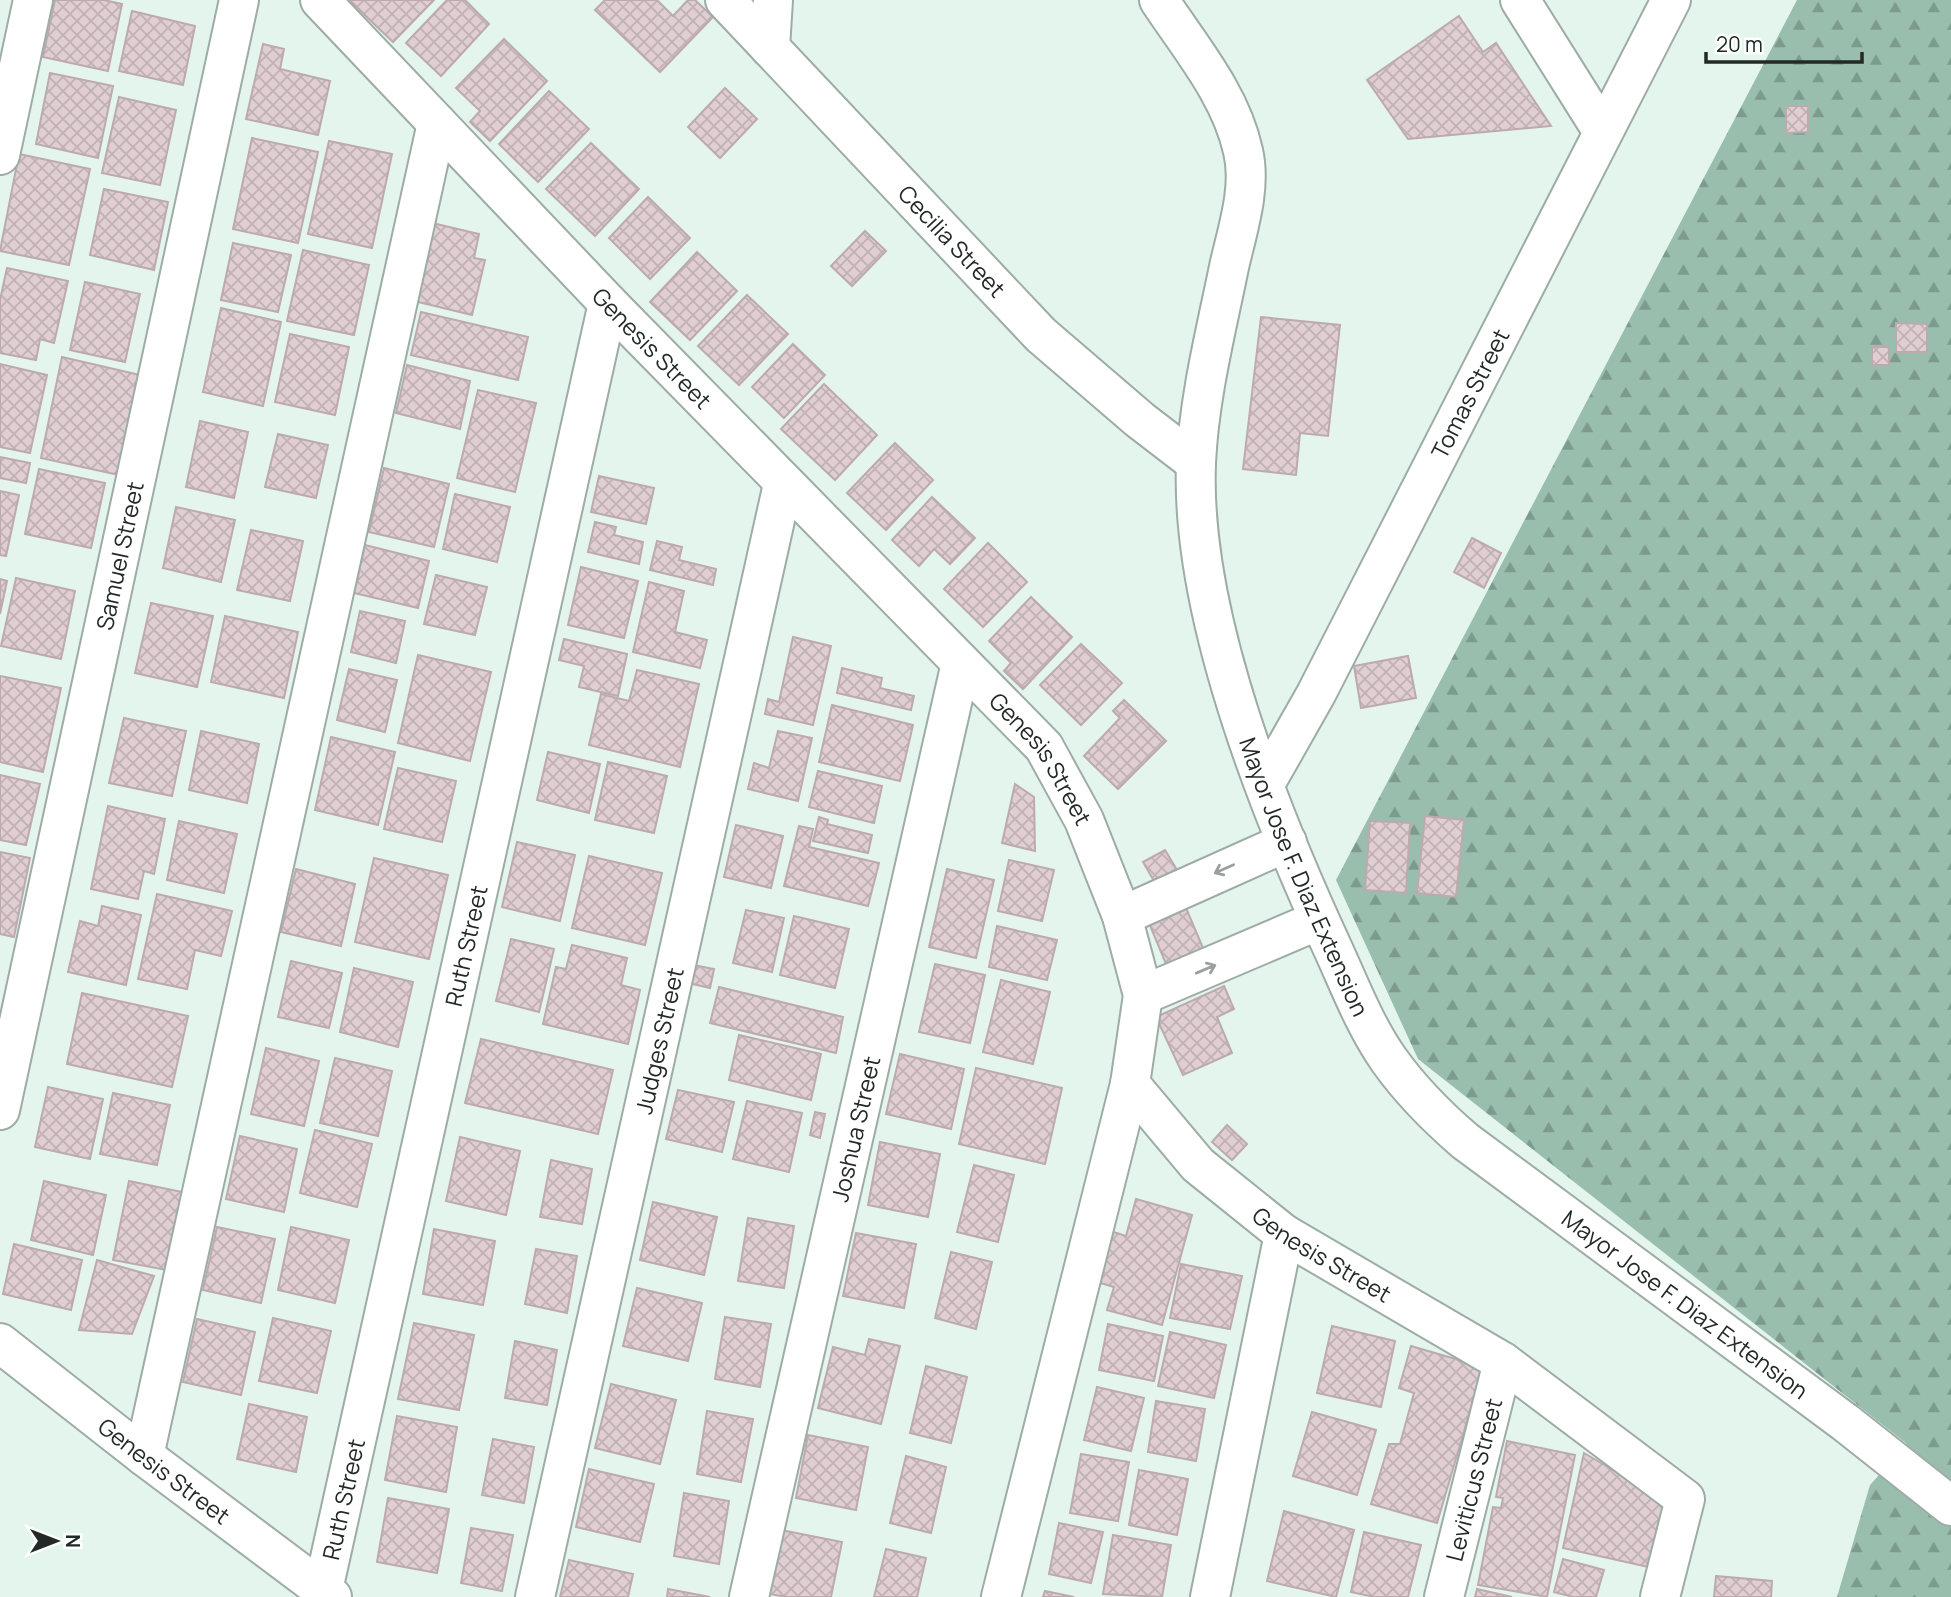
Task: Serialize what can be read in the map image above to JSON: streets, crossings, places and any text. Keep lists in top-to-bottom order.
{
  "streets": {
    "street": [
      "Cecilia Street",
      "Genesis Street",
      "Tomas Street",
      "Samuel Street",
      "Mayor Jose F. Diaz Extension",
      "Ruth Street",
      "Judges Street",
      "Joshua Street",
      "Leviticus Street"
    ]
  },
  "crossings": [
    ["Cecilia Street", "Mayor Jose F. Diaz Extension"],
    ["Genesis Street", "Ruth Street"],
    ["Genesis Street", "Judges Street"],
    ["Genesis Street", "Joshua Street"],
    ["Genesis Street", "Leviticus Street"],
    ["Tomas Street", "Mayor Jose F. Diaz Extension"]
  ],
  "scale_bar": "20 m",
  "north": "right"
}
